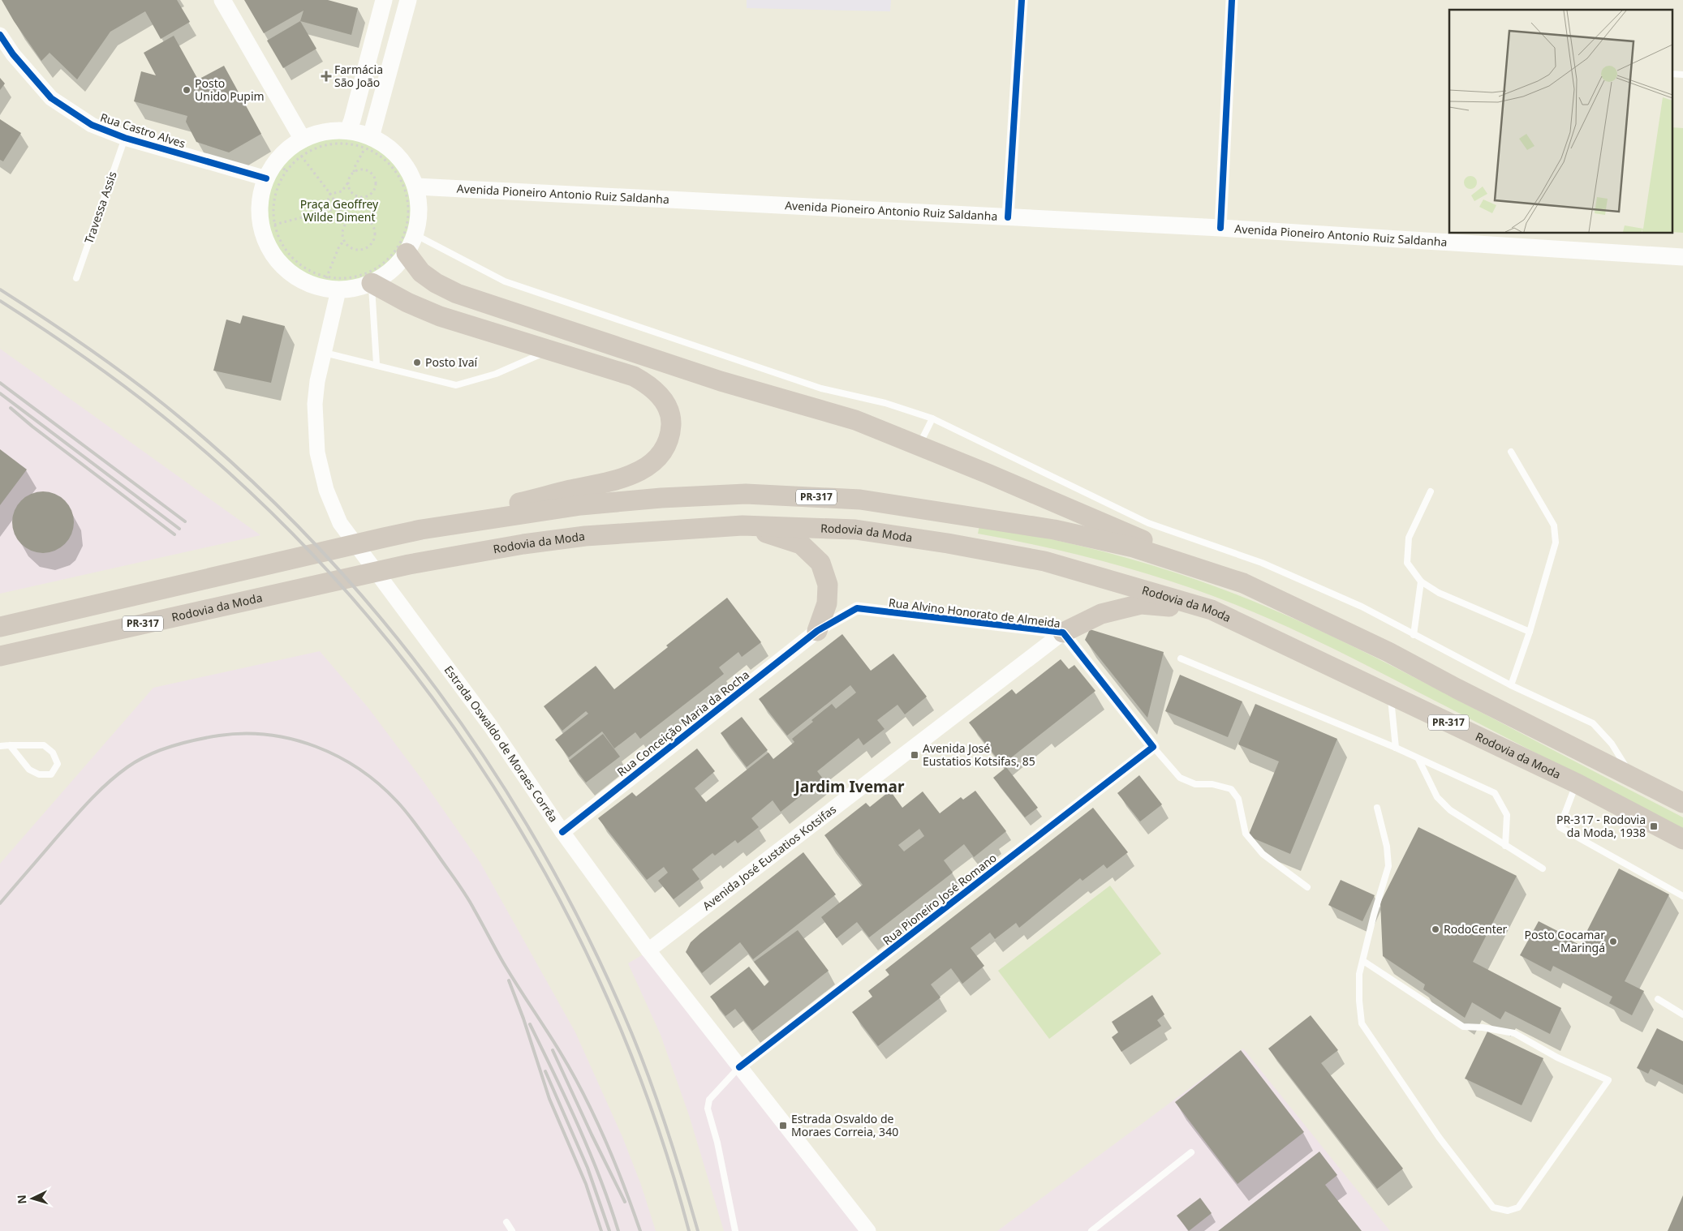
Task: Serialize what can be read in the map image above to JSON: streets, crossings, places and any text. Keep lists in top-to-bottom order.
{
  "streets": {
    "highway": ["PR-317", "Rodovia da Moda"],
    "main road": ["Avenida Pioneiro Antonio Ruiz Saldanha"],
    "street": [
      "Rua Castro Alves",
      "Rua Alvino Honorato de Almeida",
      "Rua Conceição Maria da Rocha",
      "Estrada Oswaldo de Moraes Corrêa",
      "Avenida José Eustatios Kotsifas",
      "Rua Pioneiro José Romano"
    ],
    "lane": ["Travessa Assis"]
  },
  "crossings": [
    ["Rua Castro Alves", "Travessa Assis"],
    ["Rua Alvino Honorato de Almeida", "Rua Conceição Maria da Rocha"],
    ["Rua Alvino Honorato de Almeida", "Avenida José Eustatios Kotsifas"],
    ["Rua Alvino Honorato de Almeida", "Rua Pioneiro José Romano"],
    ["Rua Conceição Maria da Rocha", "Estrada Oswaldo de Moraes Corrêa"],
    ["Estrada Oswaldo de Moraes Corrêa", "Avenida José Eustatios Kotsifas"],
    ["Estrada Oswaldo de Moraes Corrêa", "Rua Pioneiro José Romano"]
  ],
  "districts": ["Jardim Ivemar"],
  "parks": ["Praça Geoffrey Wilde Diment"],
  "places": {
    "health": ["Farmácia São João"],
    "other": [
      "Posto Unido Pupim",
      "Posto Ivaí",
      "RodoCenter",
      "Posto Cocamar - Maringá"
    ],
    "transit": ["Avenida José Eustatios Kotsifas, 85", "PR-317 - Rodovia da Moda, 1938", "Estrada Osvaldo de Moraes Correia, 340"]
  },
  "north": "left"
}
